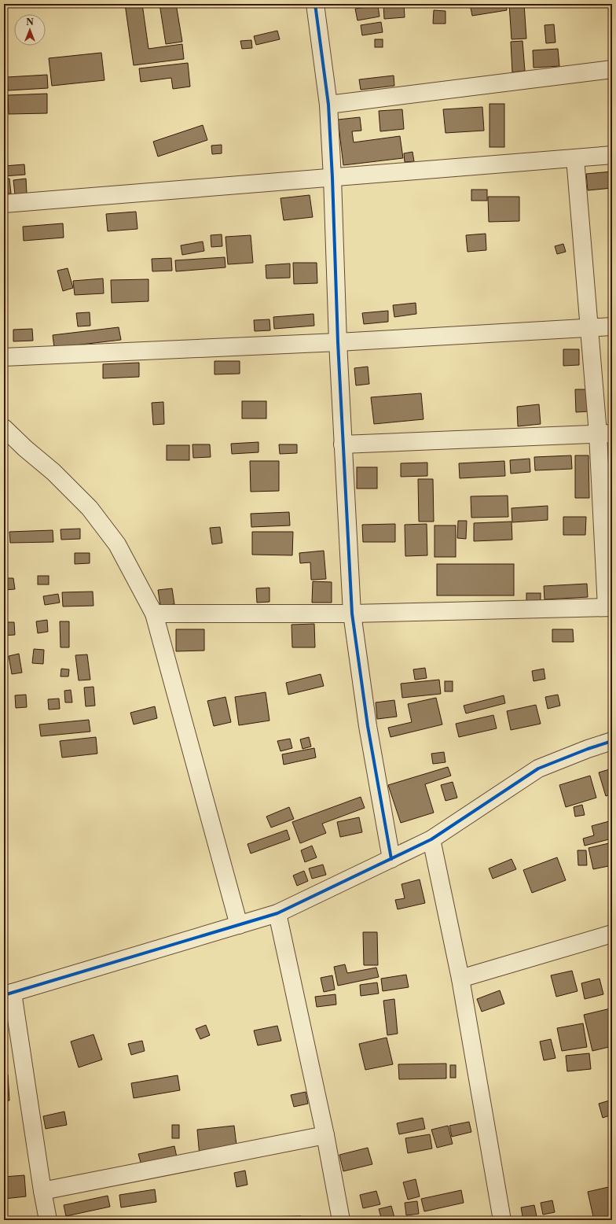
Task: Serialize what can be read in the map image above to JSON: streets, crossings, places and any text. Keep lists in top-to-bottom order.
{
  "north": "top"
}
